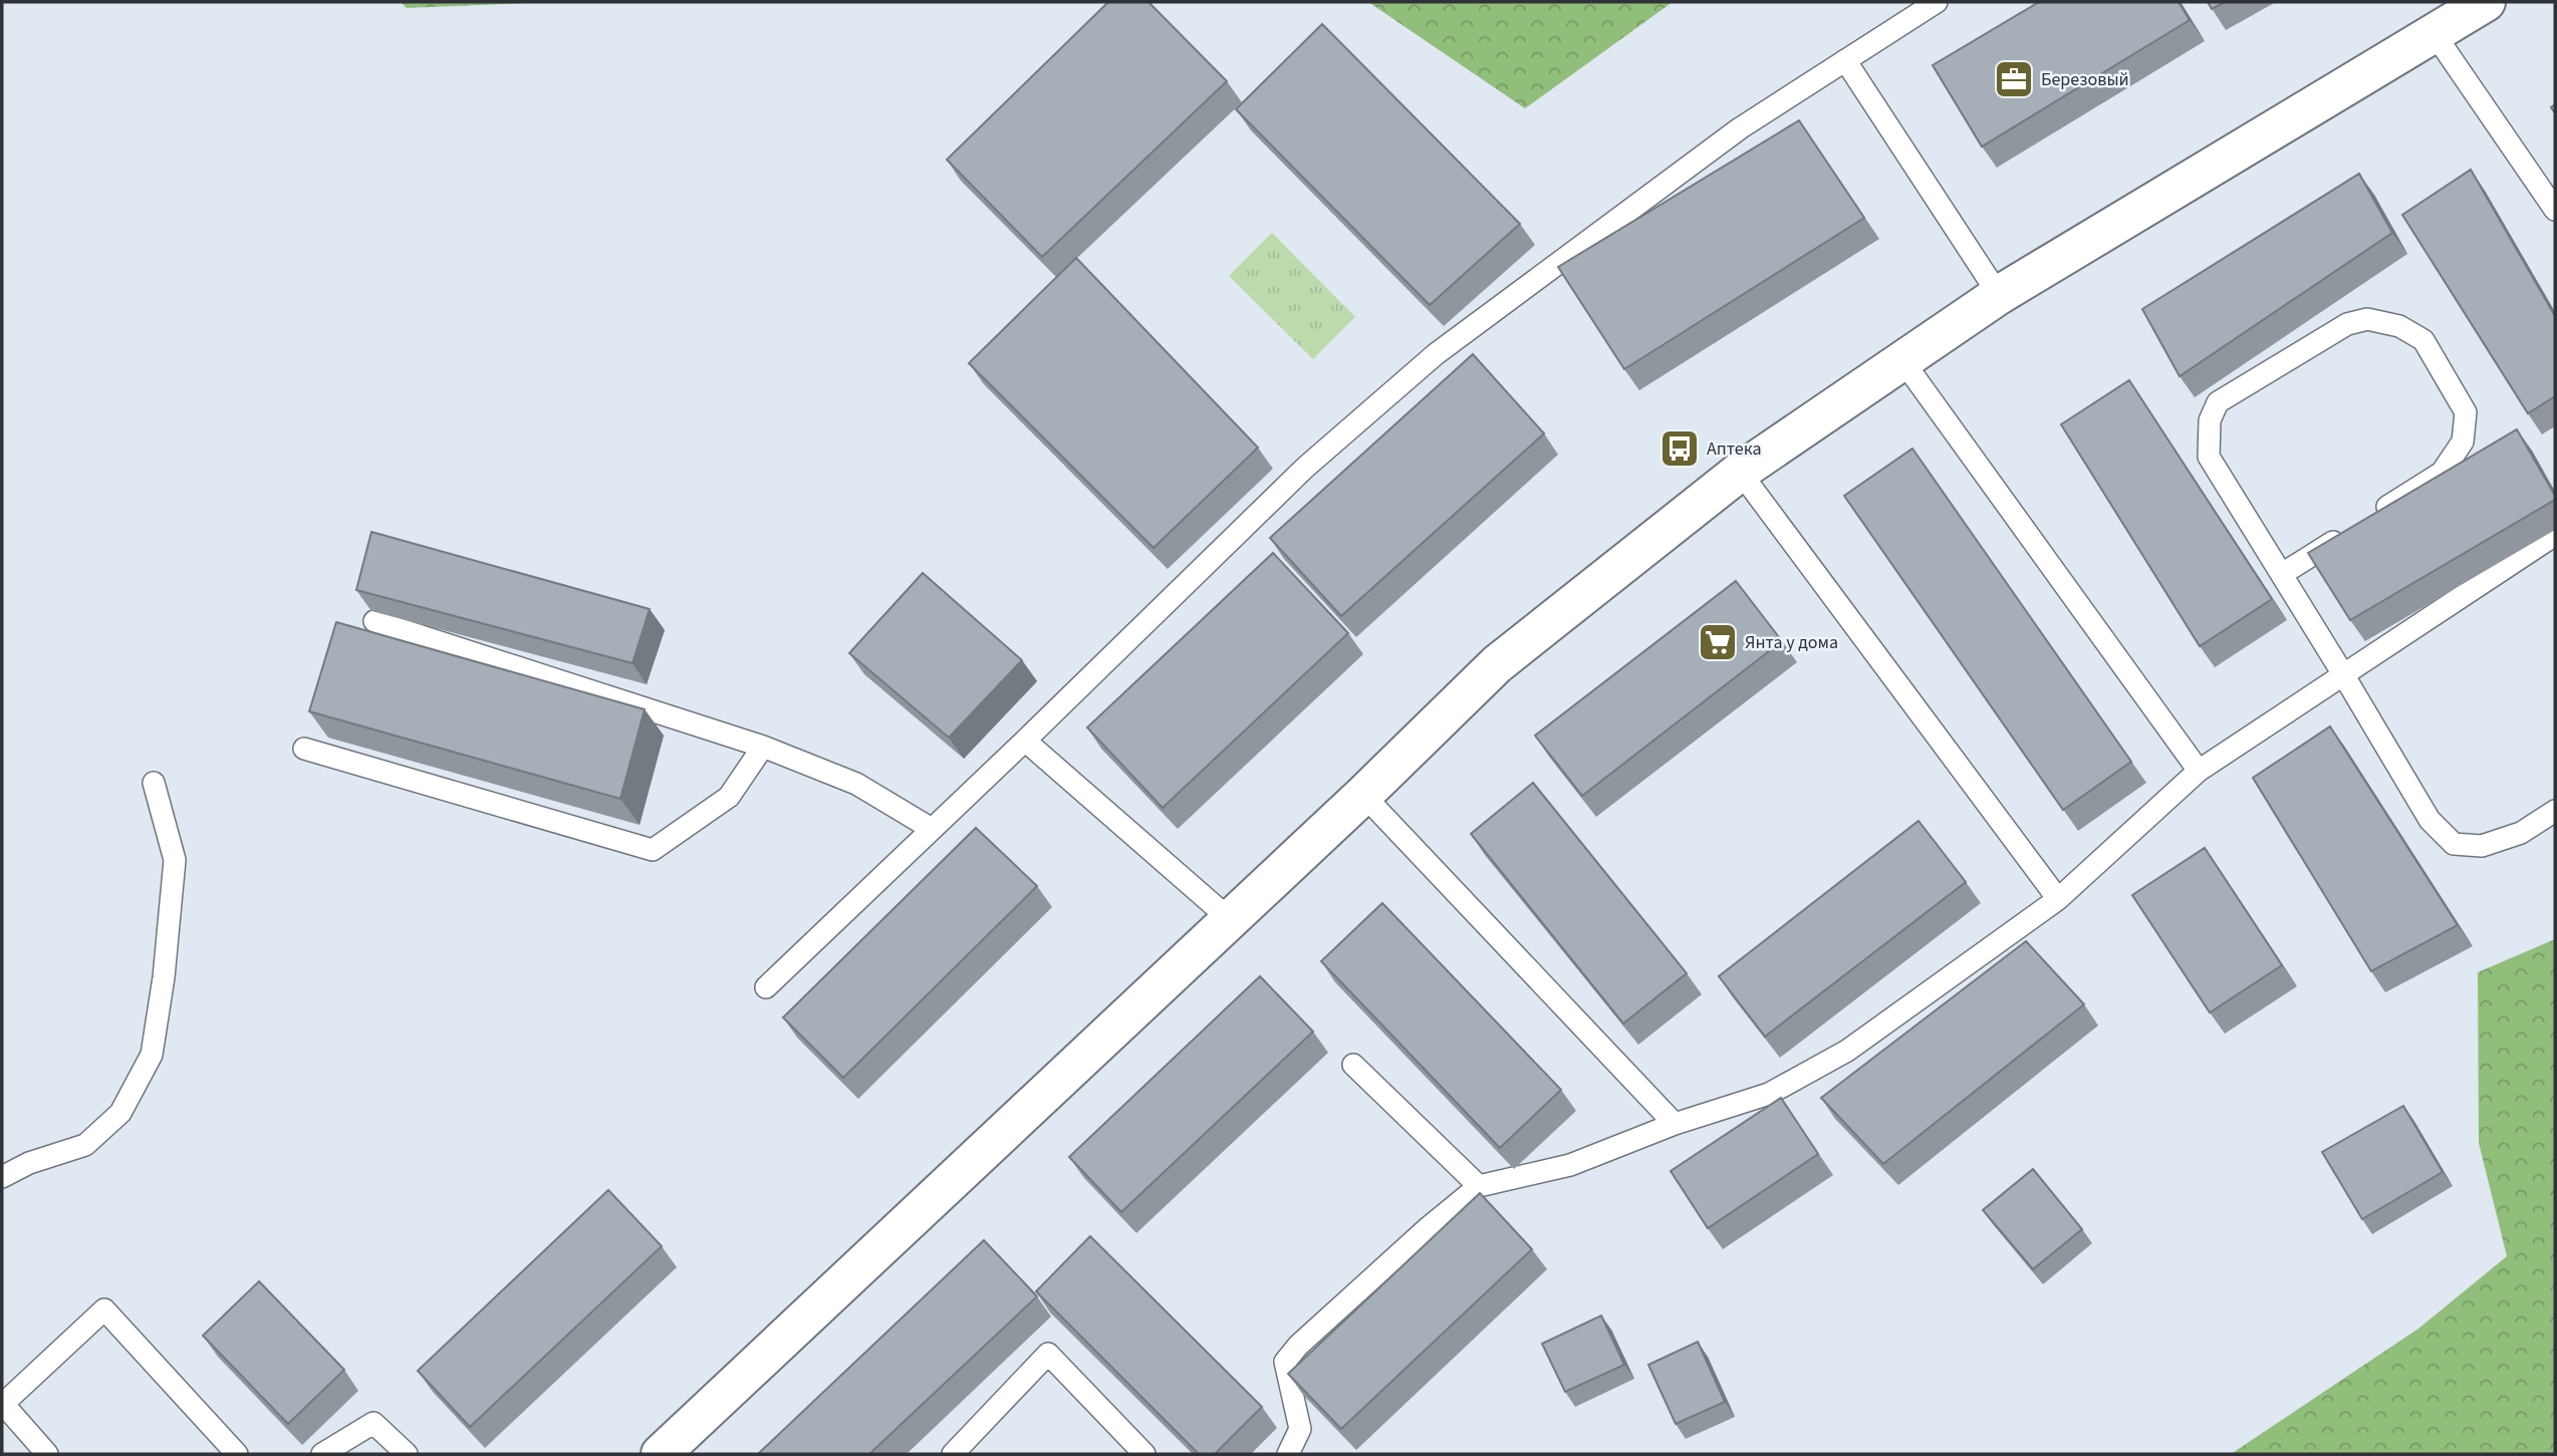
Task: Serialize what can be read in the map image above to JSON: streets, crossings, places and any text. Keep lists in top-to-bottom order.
{
  "places": {
    "office": ["Березовый"],
    "bus stop": ["Аптека"],
    "supermarket": ["Янта у дома"]
  }
}
